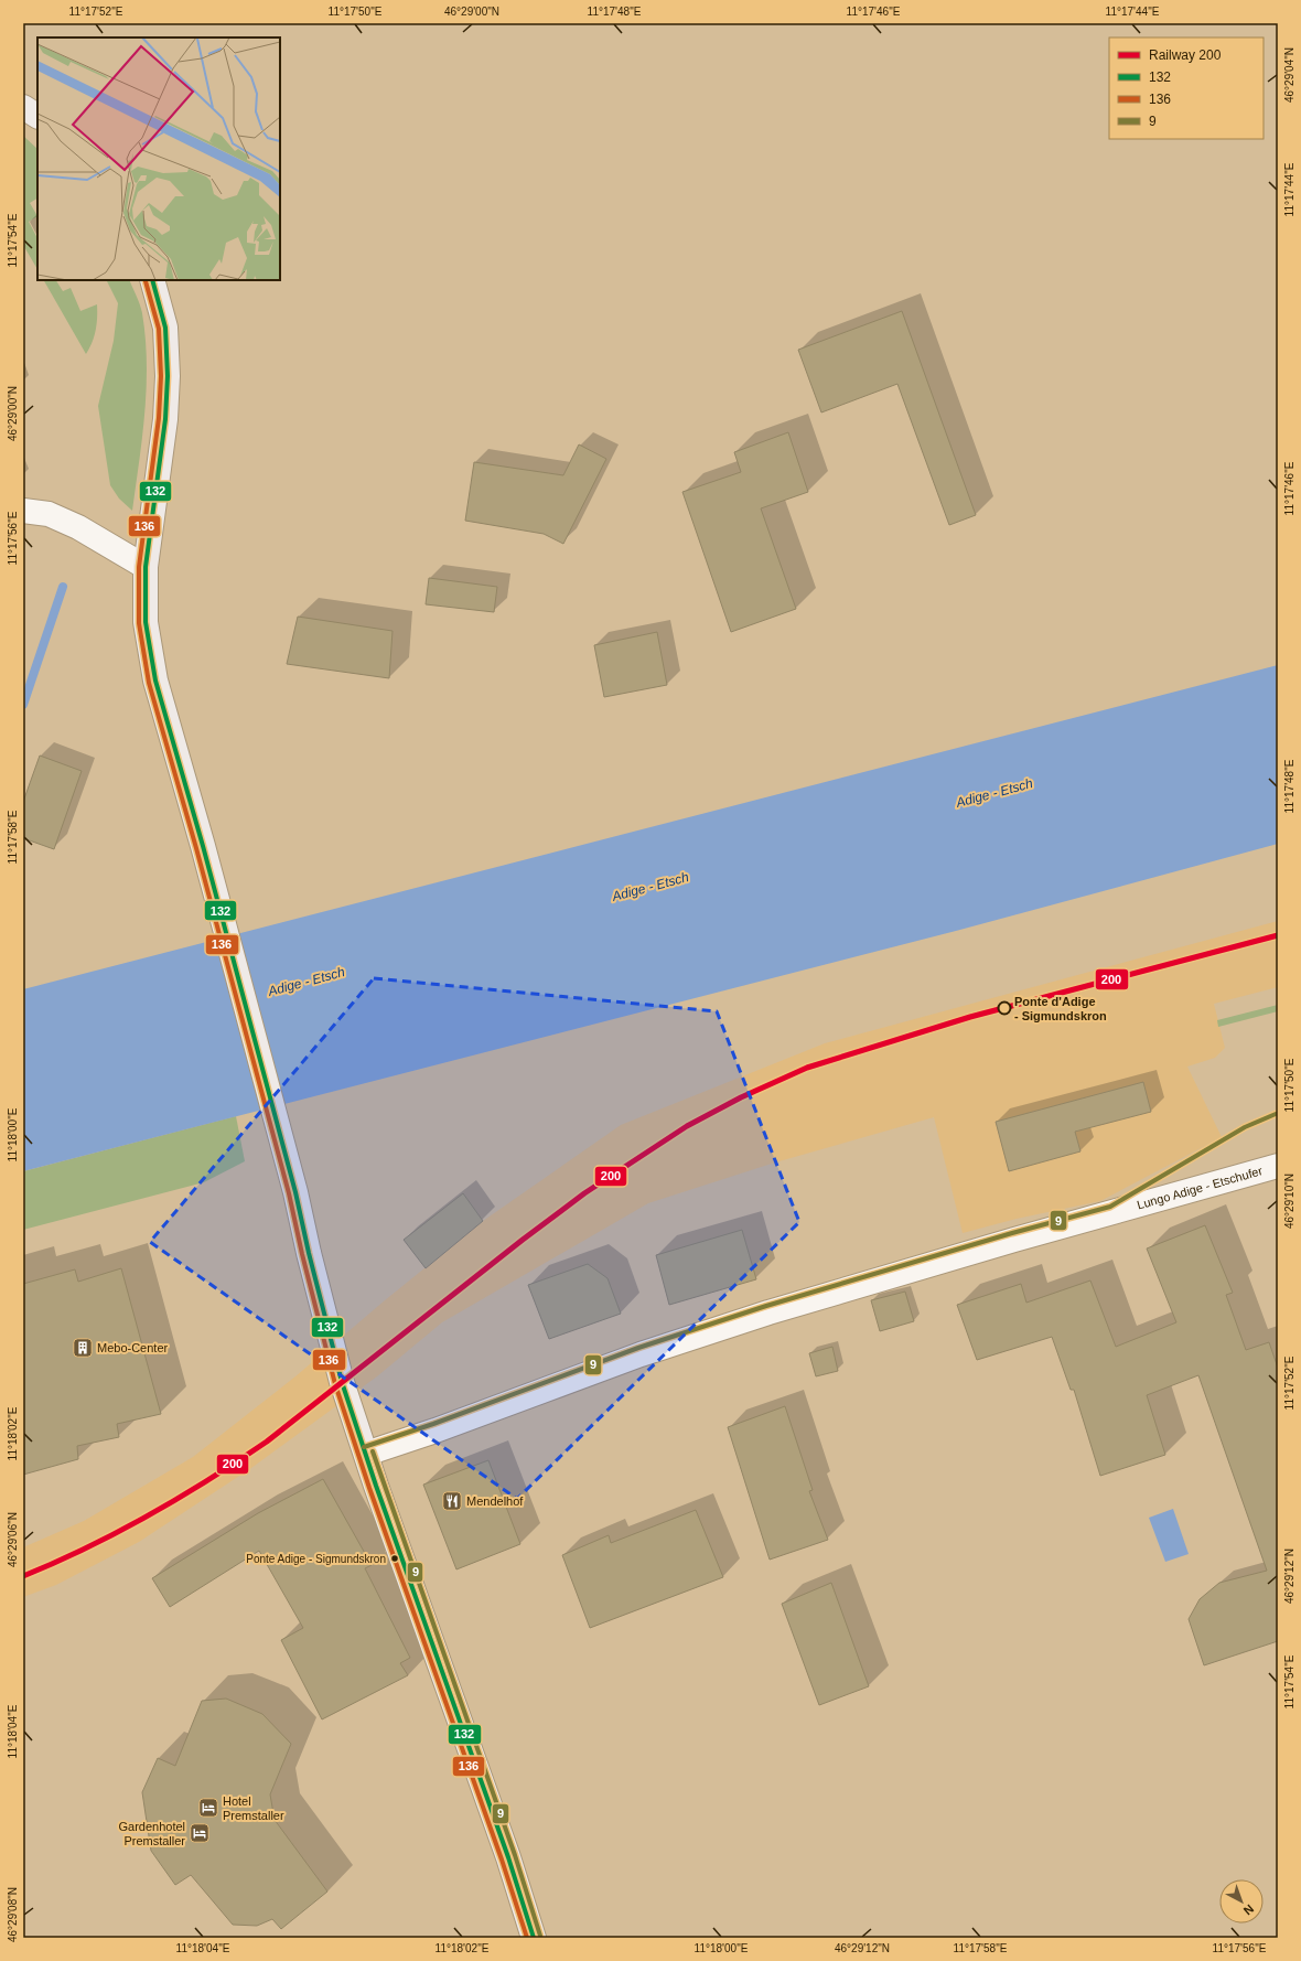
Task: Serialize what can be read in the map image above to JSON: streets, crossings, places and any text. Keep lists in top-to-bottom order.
{
  "streets": {
    "street": ["Lungo Adige - Etschufer"]
  },
  "water": ["Adige - Etsch"],
  "places": {
    "other": ["Ponte d'Adige - Sigmundskron", "Ponte Adige - Sigmundskron"],
    "building": ["Mebo-Center"],
    "restaurant": ["Mendelhof"],
    "hotel": ["Hotel Premstaller", "Gardenhotel Premstaller"]
  },
  "lines": [
    "transit line 132",
    "transit line 136",
    "rail line 200",
    "transit line 9"
  ],
  "legend": [
    "Railway 200",
    "132",
    "136",
    "9"
  ],
  "north": "bottom right",
  "coordinates": [
    "11°17'52\"E",
    "11°17'50\"E",
    "46°29'00\"N",
    "11°17'48\"E",
    "11°17'46\"E",
    "11°17'44\"E",
    "46°29'04\"N",
    "11°17'54\"E",
    "11°17'56\"E",
    "11°17'58\"E",
    "11°18'00\"E",
    "46°29'10\"N",
    "11°18'02\"E",
    "46°29'06\"N",
    "46°29'12\"N",
    "11°18'04\"E",
    "46°29'08\"N"
  ]
}
